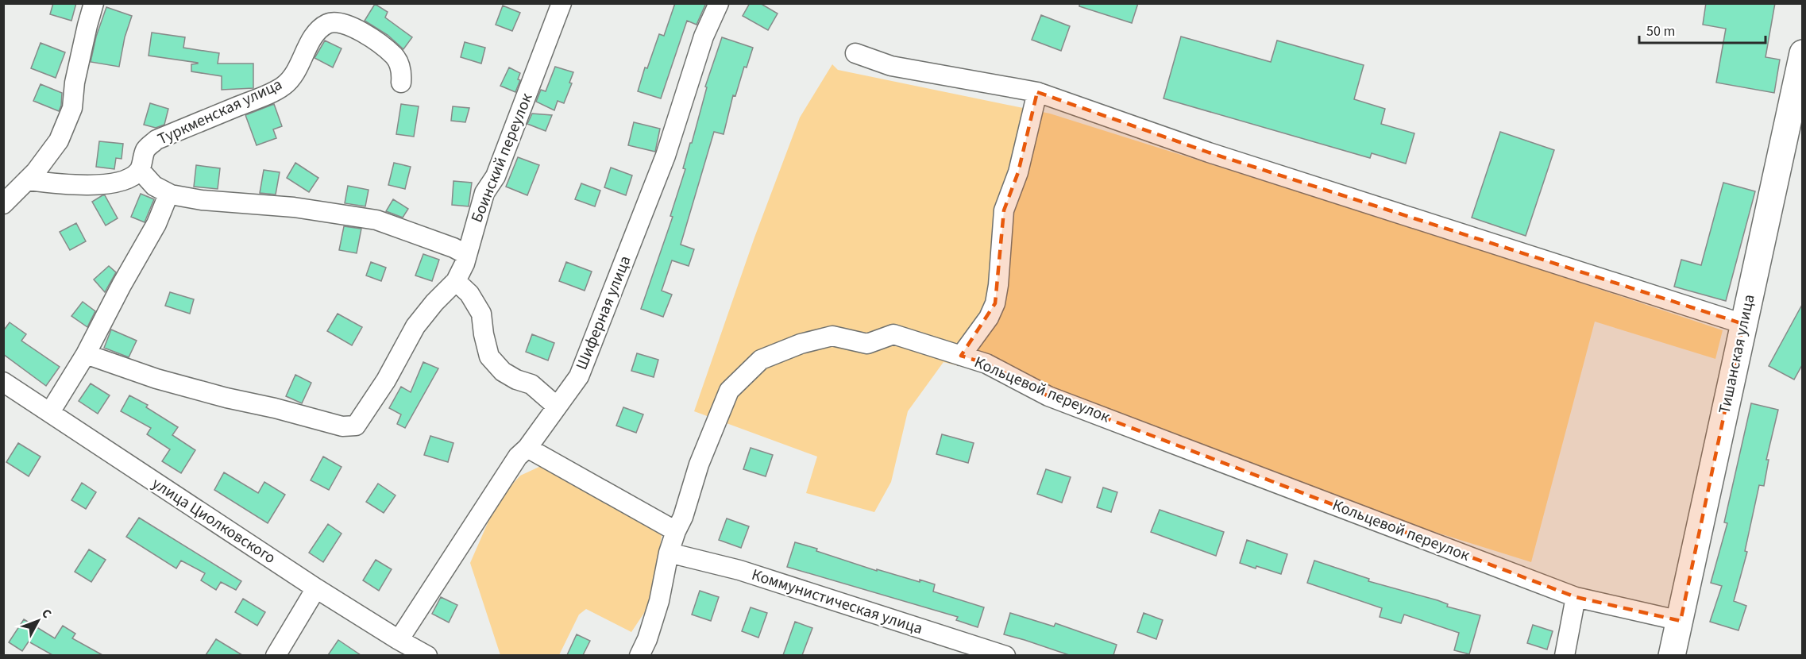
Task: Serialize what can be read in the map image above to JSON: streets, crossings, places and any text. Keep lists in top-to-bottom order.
{
  "streets": {
    "main road": ["Тишанская улица"],
    "street": [
      "Туркменская улица",
      "Боинский переулок",
      "Шиферная улица",
      "Кольцевой переулок",
      "улица Циолковского",
      "Коммунистическая улица"
    ]
  },
  "crossings": [
    ["Шиферная улица", "улица Циолковского"],
    ["Тишанская улица", "Кольцевой переулок"],
    ["Кольцевой переулок", "Коммунистическая улица"]
  ],
  "scale_bar": "50 m",
  "north": "top right"
}
